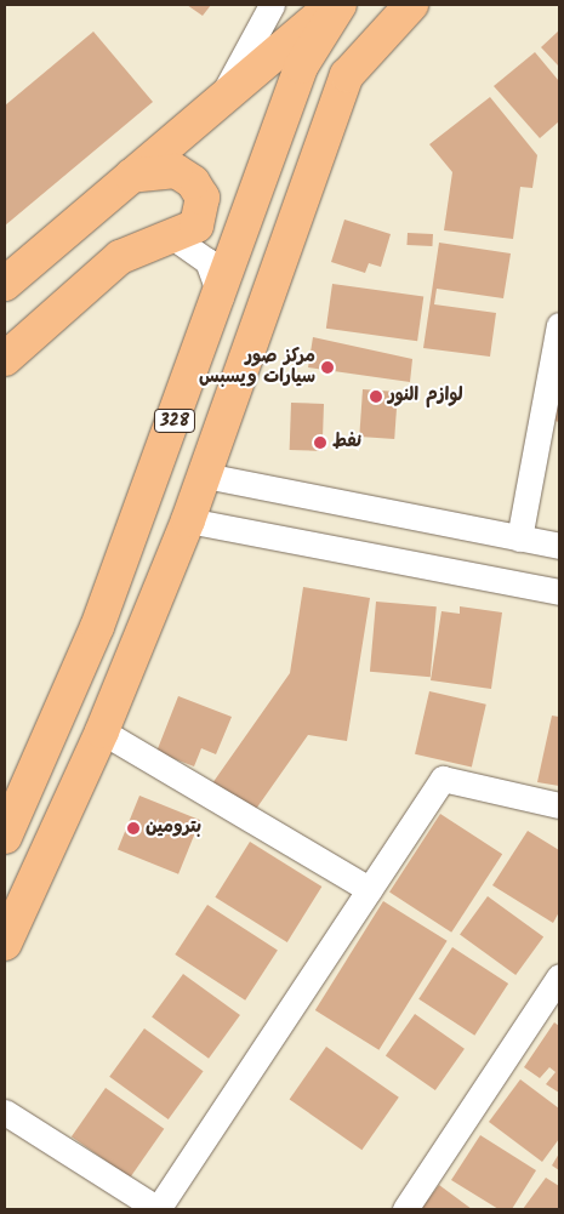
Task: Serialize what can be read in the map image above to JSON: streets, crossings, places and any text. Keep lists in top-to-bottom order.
{
  "streets": {
    "main road": ["328"]
  },
  "places": [
    "مركز صور سيارات ويسبس",
    "لوازم النور",
    "نفط",
    "بترومين"
  ]
}
